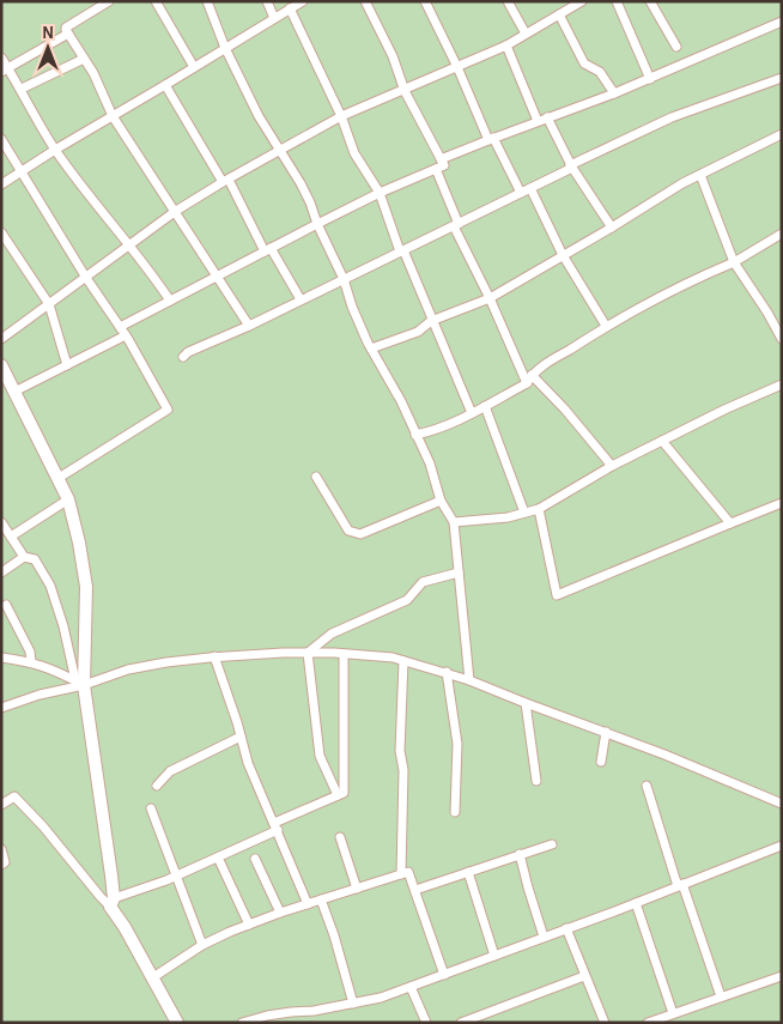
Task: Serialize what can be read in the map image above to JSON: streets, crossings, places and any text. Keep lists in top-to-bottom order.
{
  "north": "top"
}
